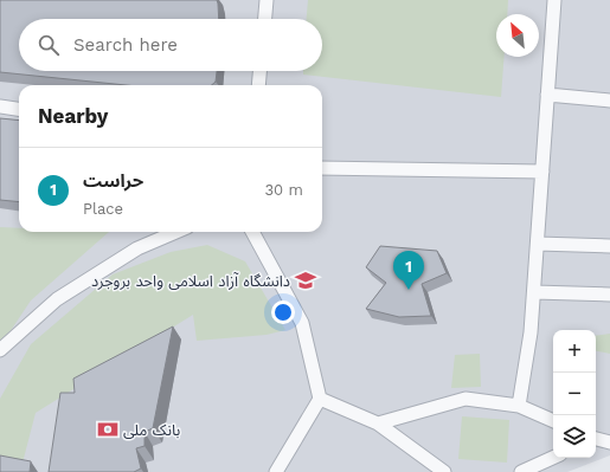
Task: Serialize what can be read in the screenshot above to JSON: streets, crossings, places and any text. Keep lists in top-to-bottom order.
{
  "places": {
    "school or university": ["دانشگاه آزاد اسلامی واحد بروجرد"],
    "bank": ["بانک ملی"]
  },
  "north": "top left",
  "page": {
    "search": "Search here",
    "heading": "Nearby",
    "list": [
      {
        "mark": "1",
        "name": "حراست",
        "note": "Place",
        "value": "30 m"
      }
    ],
    "pins": "1",
    "map_buttons": ["+", "−"]
  }
}
